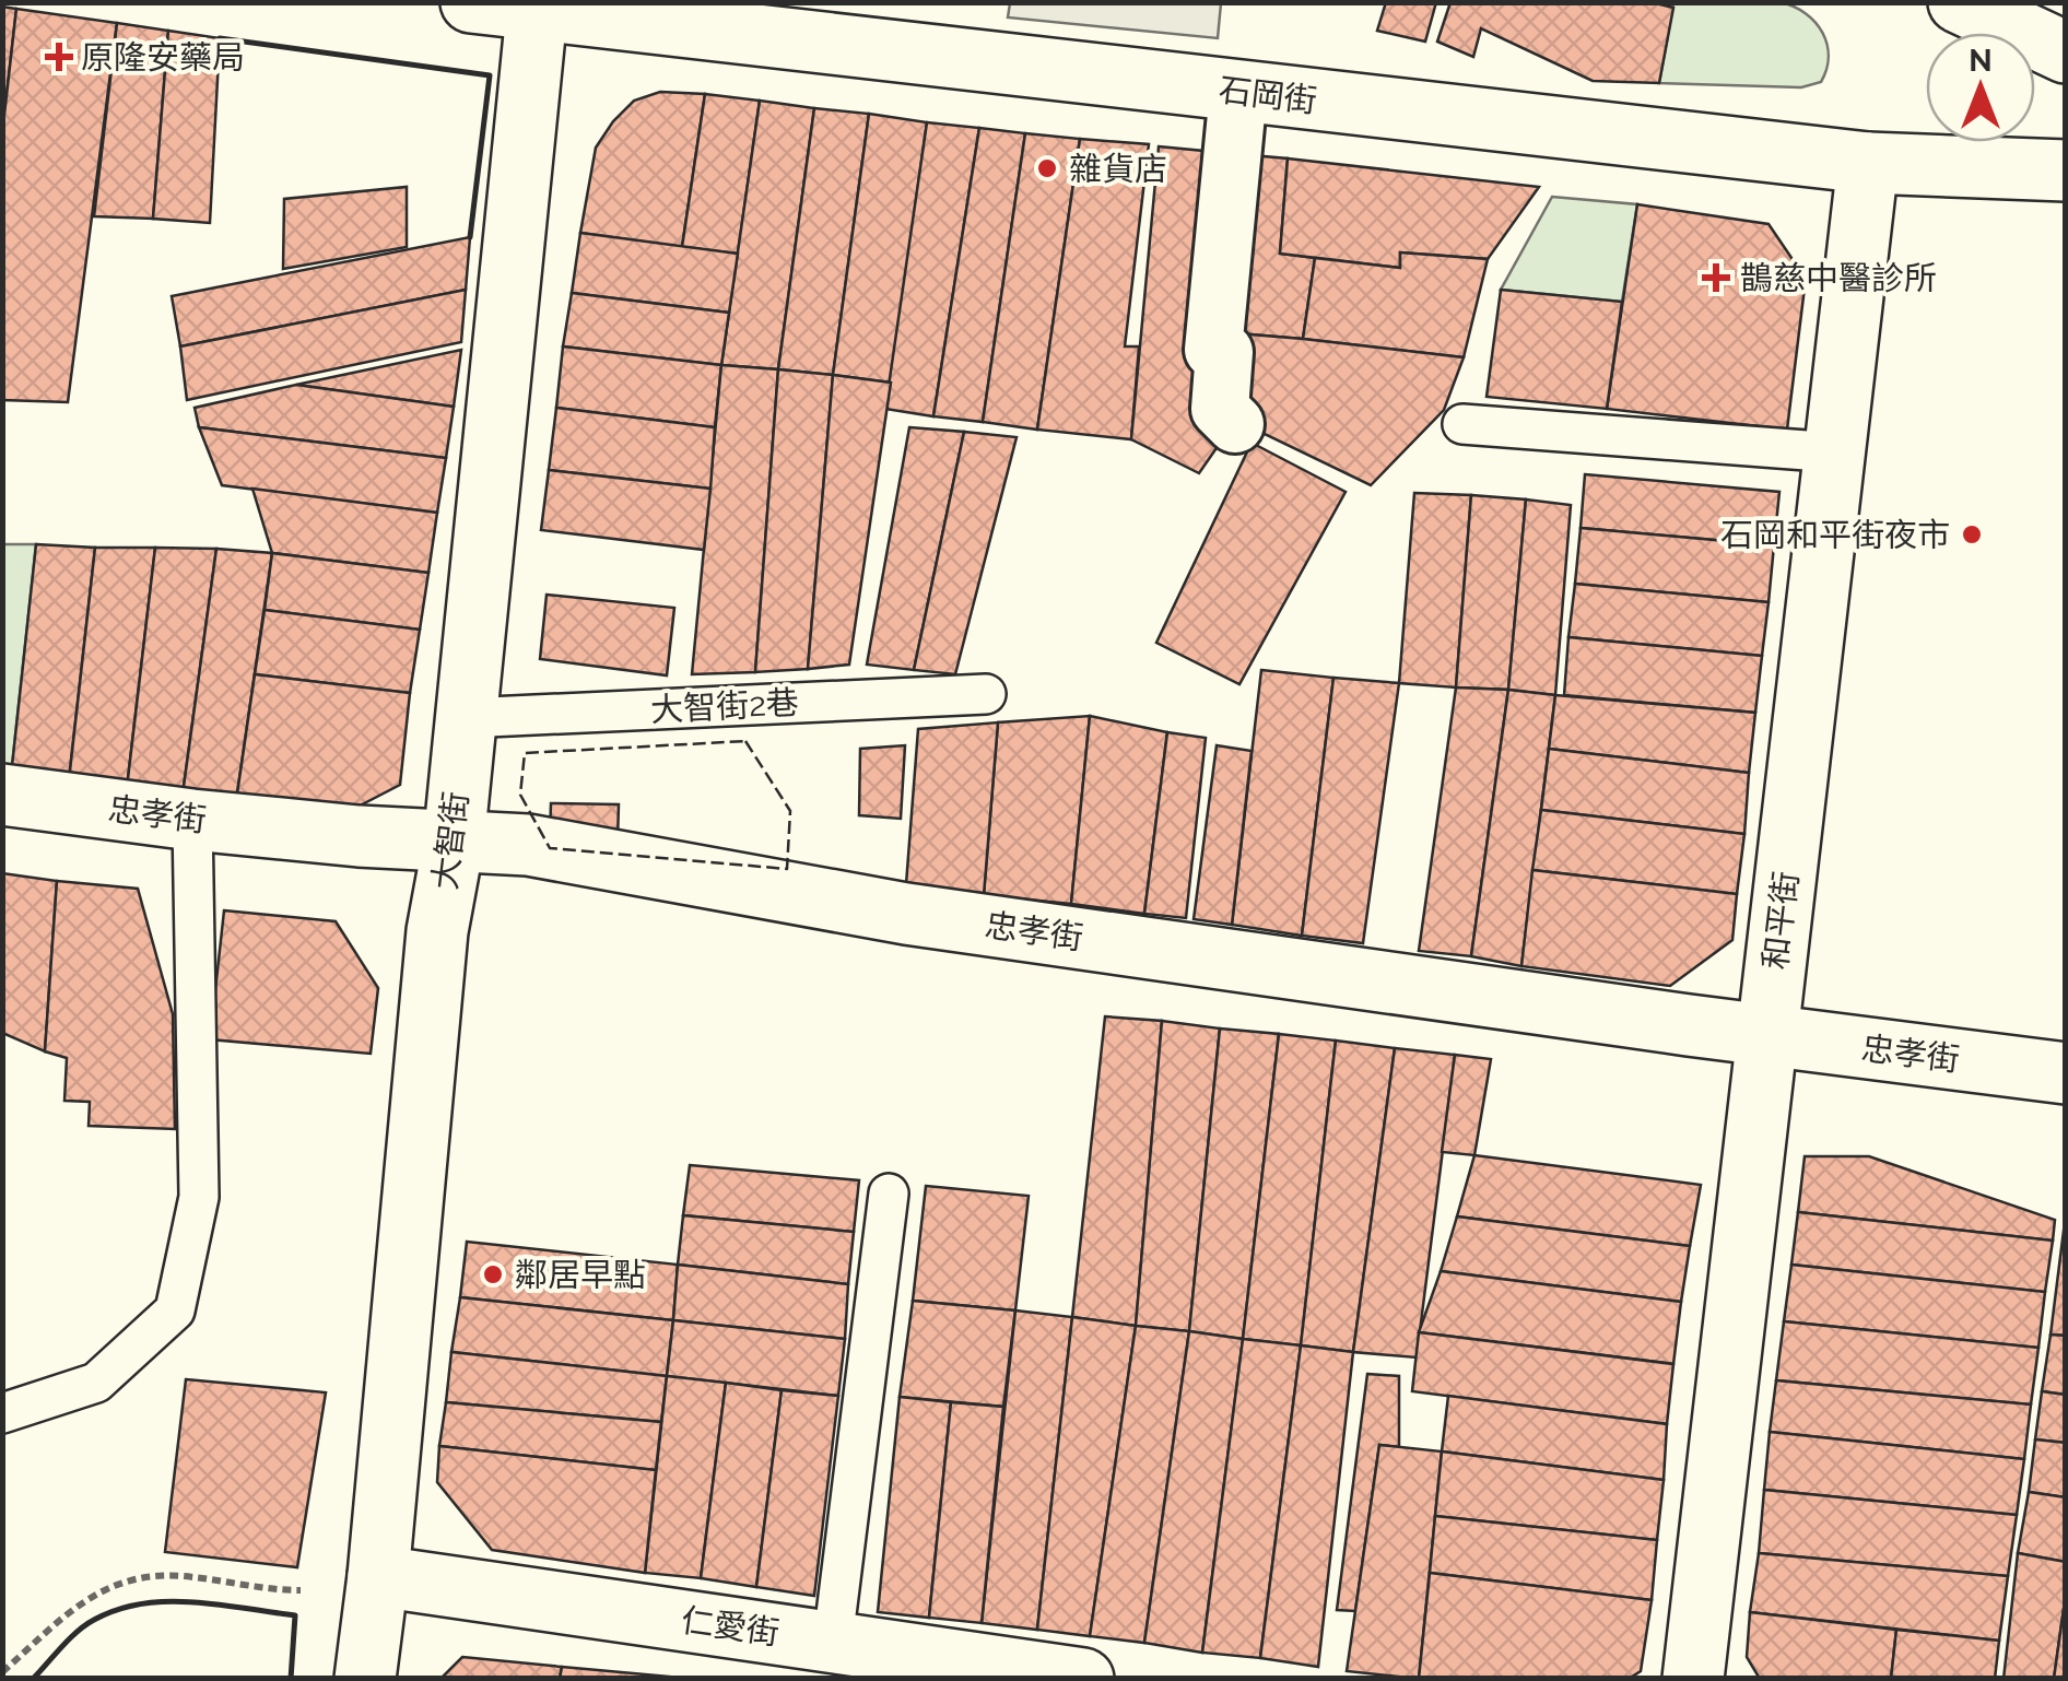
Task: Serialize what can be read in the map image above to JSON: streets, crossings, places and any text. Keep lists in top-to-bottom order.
{
  "streets": {
    "street": [
      "石岡街",
      "忠孝街",
      "大智街",
      "和平街",
      "仁愛街"
    ],
    "lane": ["大智街2巷"]
  },
  "crossings": [
    ["石岡街", "大智街"],
    ["石岡街", "和平街"],
    ["大智街2巷", "大智街"],
    ["忠孝街", "大智街"],
    ["忠孝街", "和平街"],
    ["大智街", "仁愛街"]
  ],
  "places": {
    "health": ["原隆安藥局", "鵲慈中醫診所"],
    "other": ["雜貨店", "石岡和平街夜市", "鄰居早點"]
  },
  "north": "top"
}
